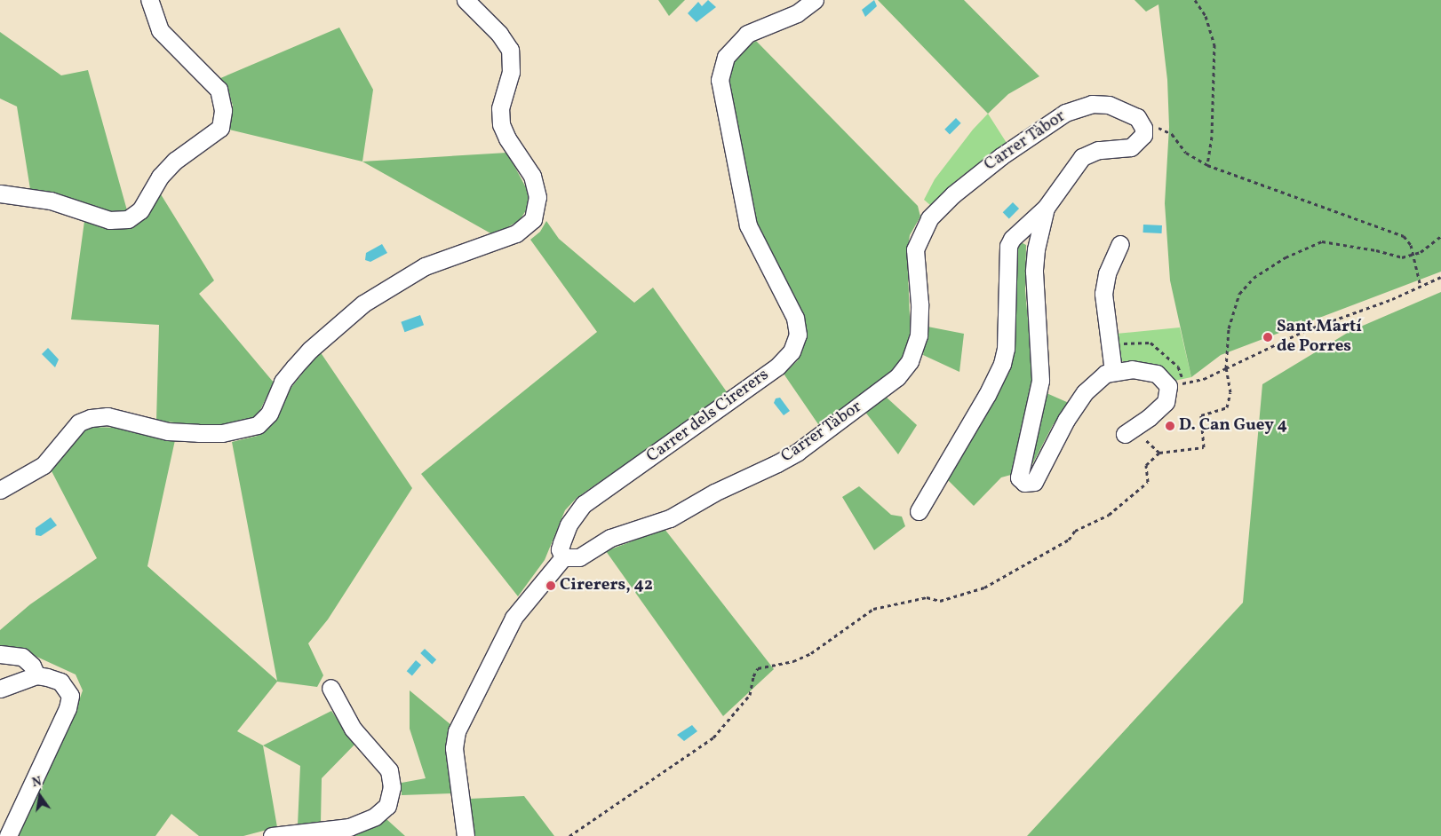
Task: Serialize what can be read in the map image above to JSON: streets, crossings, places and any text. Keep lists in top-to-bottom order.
{
  "streets": {
    "street": ["Carrer Tàbor", "Carrer dels Cirerers"]
  },
  "crossings": [
    ["Carrer Tàbor", "Carrer dels Cirerers"]
  ],
  "places": ["Sant Martí de Porres", "D. Can Guey 4", "Cirerers, 42"],
  "north": "top"
}
